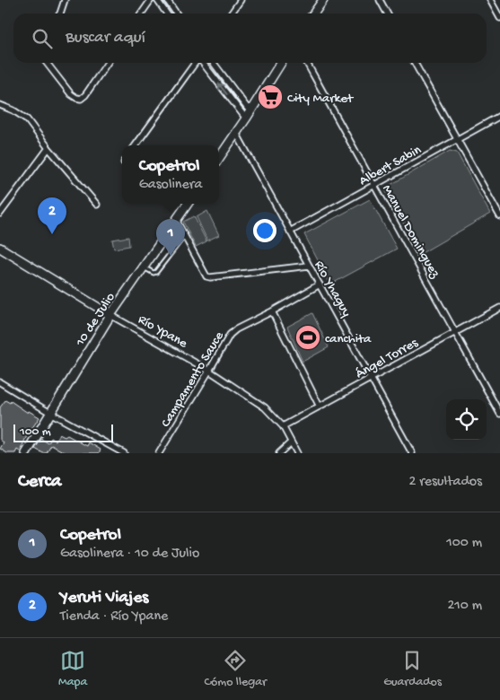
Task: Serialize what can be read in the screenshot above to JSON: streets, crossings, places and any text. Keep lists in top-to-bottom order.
{
  "streets": {
    "main road": ["10 de Julio", "Río Ypane"],
    "street": [
      "Albert Sabin",
      "Manuel Dominguez",
      "Río Yhaguy",
      "Ángel Torres",
      "Campamento Sauce"
    ]
  },
  "crossings": [
    ["Albert Sabin", "Manuel Dominguez"],
    ["Albert Sabin", "Río Yhaguy"],
    ["Manuel Dominguez", "Ángel Torres"],
    ["Río Yhaguy", "Ángel Torres"],
    ["Río Yhaguy", "Campamento Sauce"],
    ["10 de Julio", "Río Ypane"],
    ["Río Ypane", "Ángel Torres"],
    ["Río Ypane", "Campamento Sauce"]
  ],
  "places": {
    "supermarket": ["City Market"],
    "sports": ["canchita"]
  },
  "scale_bar": "100 m",
  "page": {
    "search": "Buscar aquí",
    "popup": ["Copetrol", "Gasolinera"],
    "pins": ["2", "1"],
    "scale": "100 m",
    "heading": ["Cerca", "2 resultados"],
    "list": [
      {
        "mark": "1",
        "name": "Copetrol",
        "note": "Gasolinera · 10 de Julio",
        "value": "100 m"
      },
      {
        "mark": "2",
        "name": "Yeruti Viajes",
        "note": "Tienda · Río Ypane",
        "value": "210 m"
      }
    ],
    "nav": ["Mapa", "Cómo llegar", "Guardados"]
  }
}
